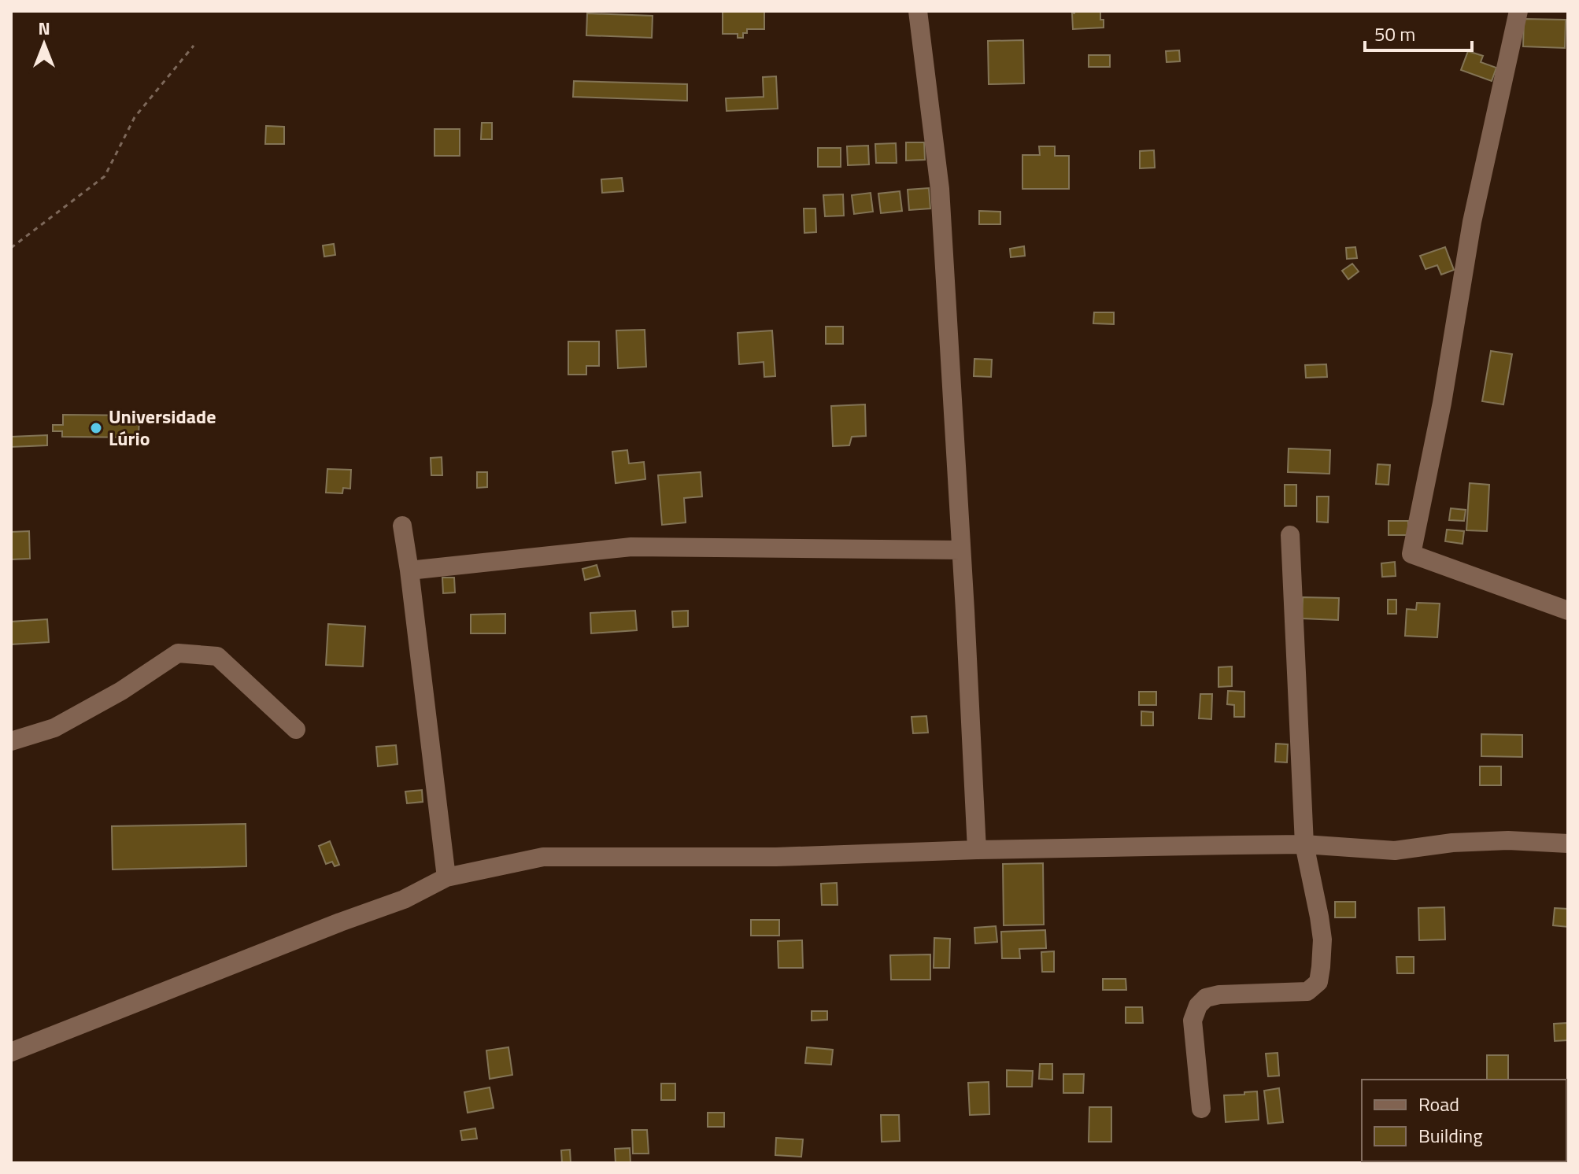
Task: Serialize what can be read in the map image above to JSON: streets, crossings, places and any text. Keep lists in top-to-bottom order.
{
  "places": ["Universidade Lúrio"],
  "legend": ["Road", "Building"],
  "scale_bar": "50 m",
  "north": "top"
}
